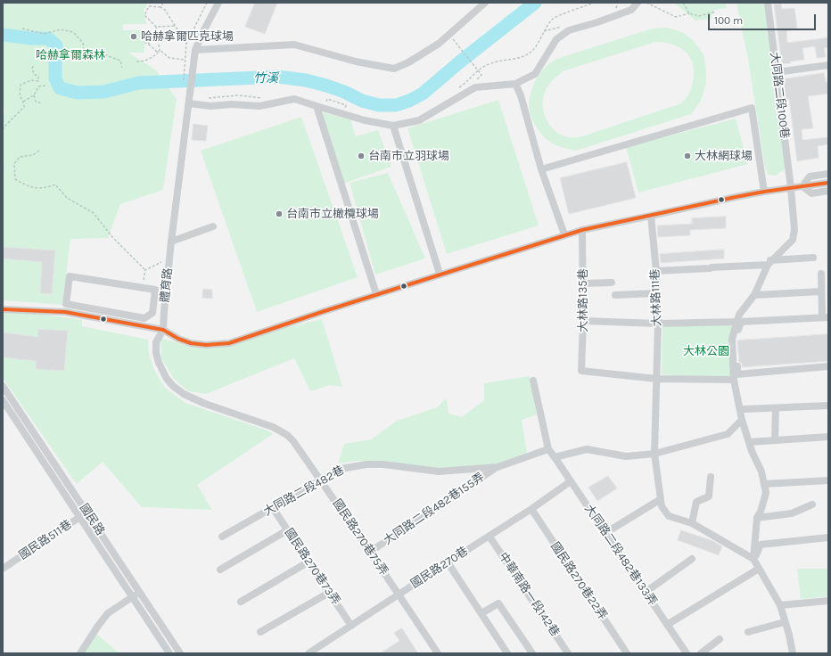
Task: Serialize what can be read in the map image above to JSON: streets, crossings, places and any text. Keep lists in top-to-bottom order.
{
  "streets": {
    "street": [
      "大同路二段100巷",
      "體育路",
      "大林路111巷",
      "大林路135巷",
      "大同路二段482巷",
      "大同路二段482巷155弄",
      "國民路",
      "國民路270巷75弄",
      "國民路511巷",
      "大同路二段482巷133弄",
      "國民路270巷73弄",
      "國民路270巷",
      "國民路270巷22弄",
      "中華南路一段142巷"
    ]
  },
  "crossings": [
    ["體育路", "大同路二段482巷"],
    ["體育路", "國民路270巷75弄"],
    ["大林路111巷", "大林路135巷"],
    ["大同路二段482巷", "大同路二段482巷155弄"],
    ["大同路二段482巷", "國民路270巷75弄"],
    ["大同路二段482巷", "國民路270巷73弄"],
    ["大同路二段482巷155弄", "國民路270巷75弄"],
    ["國民路", "國民路511巷"],
    ["國民路270巷75弄", "國民路270巷"],
    ["大同路二段482巷133弄", "國民路270巷"],
    ["國民路270巷73弄", "國民路270巷"],
    ["國民路270巷", "國民路270巷22弄"],
    ["國民路270巷", "中華南路一段142巷"]
  ],
  "water": ["竹溪"],
  "parks": ["哈赫拿爾森林", "大林公園"],
  "places": [
    "哈赫拿爾匹克球場",
    "台南市立羽球場",
    "大林網球場",
    "台南市立橄欖球場"
  ],
  "scale_bar": "100 m"
}
